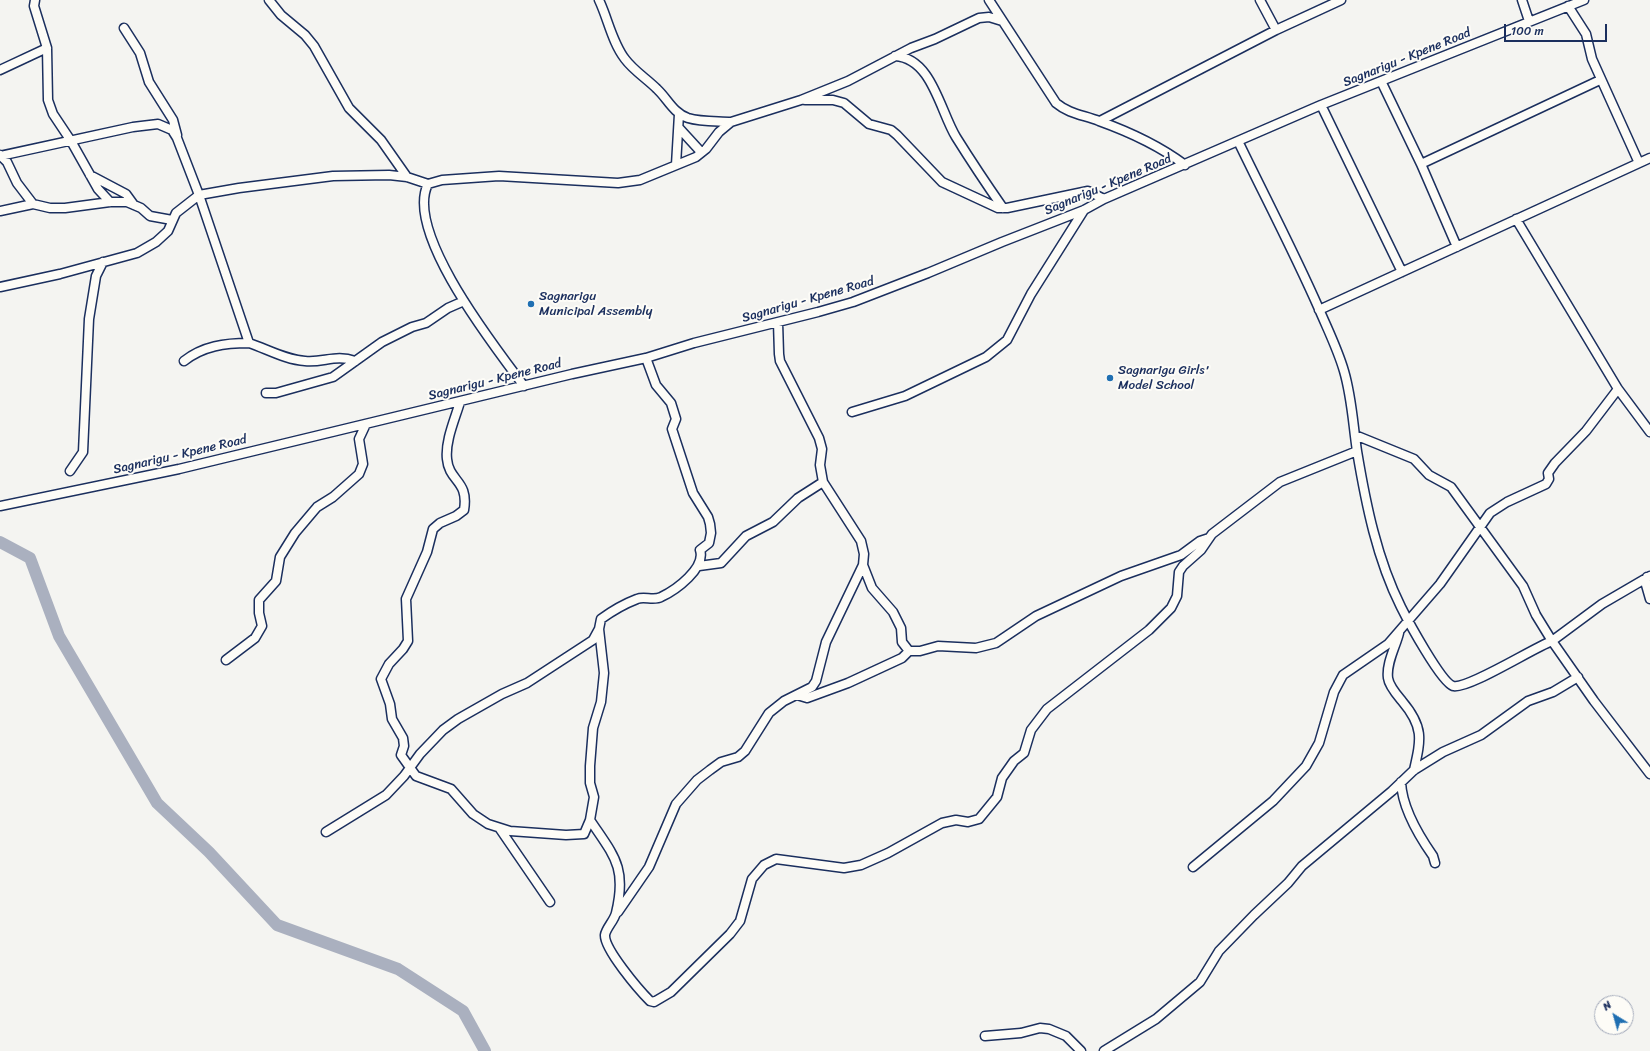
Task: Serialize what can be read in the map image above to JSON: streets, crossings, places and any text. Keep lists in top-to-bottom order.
{
  "streets": {
    "street": ["Sagnarigu - Kpene Road"]
  },
  "places": ["Sagnarigu Municipal Assembly", "Sagnarigu Girls' Model School"],
  "scale_bar": "100 m",
  "north": "top left"
}
